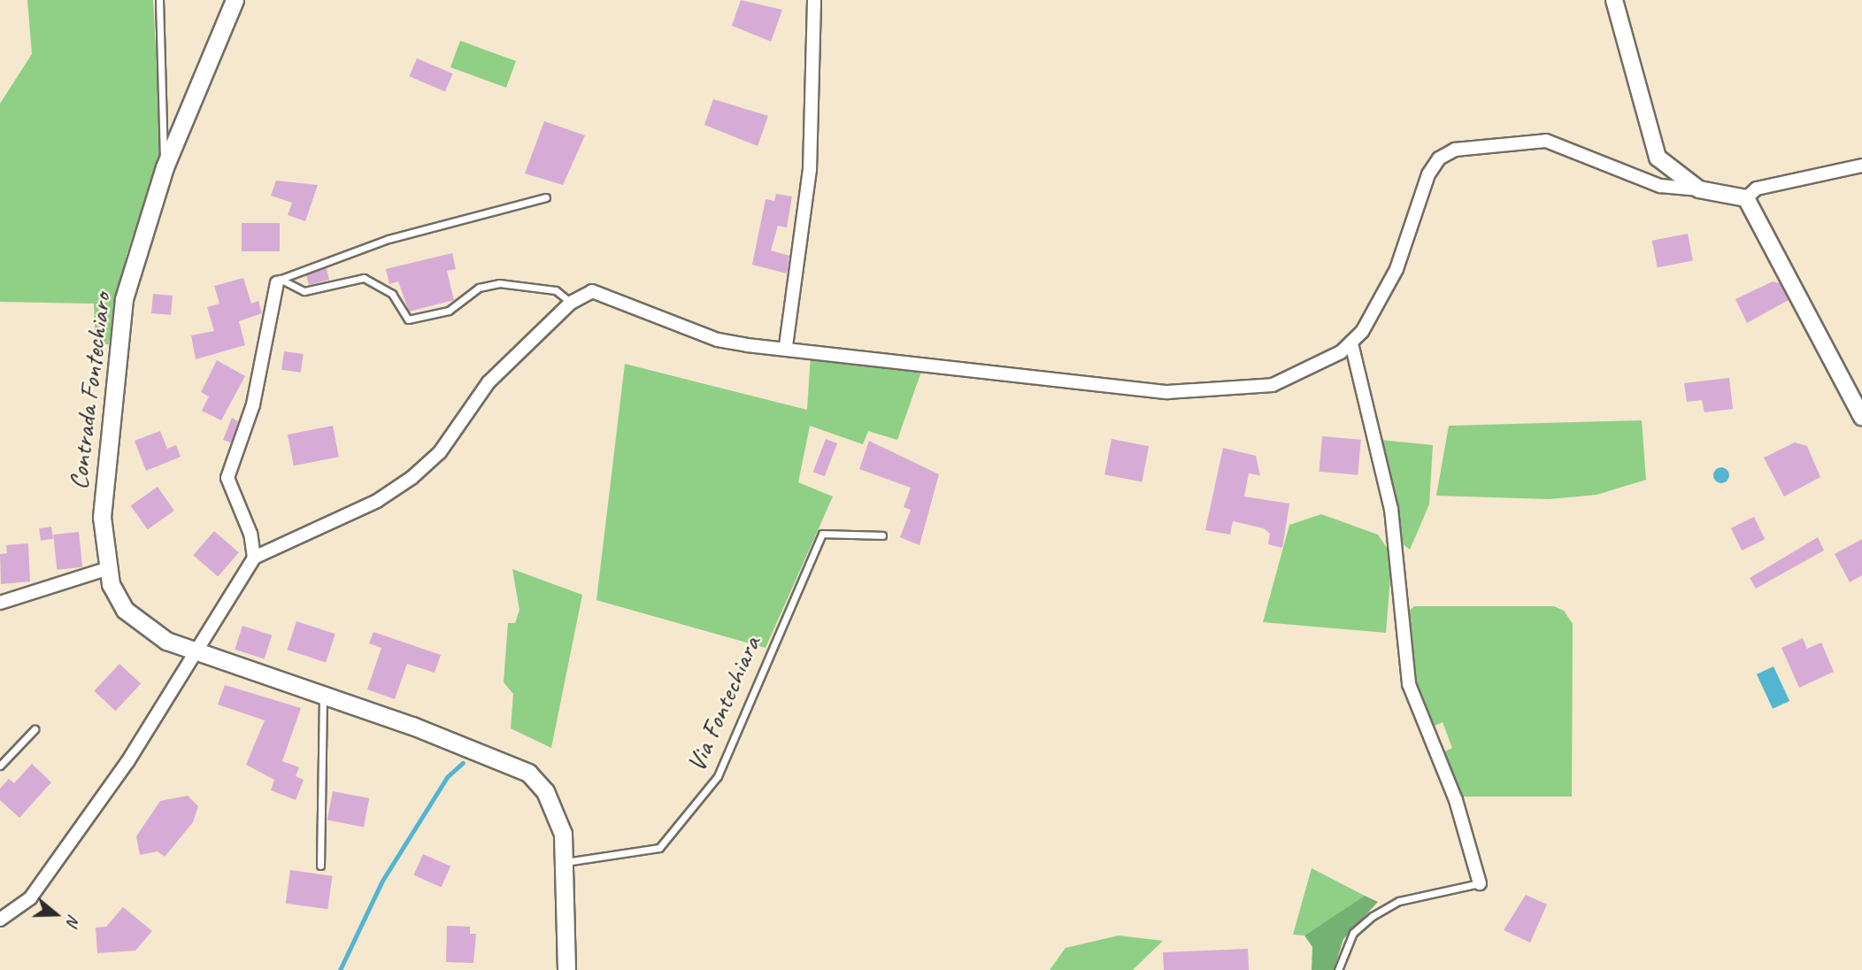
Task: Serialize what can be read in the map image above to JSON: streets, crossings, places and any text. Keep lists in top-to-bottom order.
{
  "streets": {
    "main road": ["Contrada Fontechiaro"],
    "lane": ["Via Fontechiara"]
  },
  "crossings": [
    ["Contrada Fontechiaro", "Via Fontechiara"]
  ],
  "north": "right"
}
